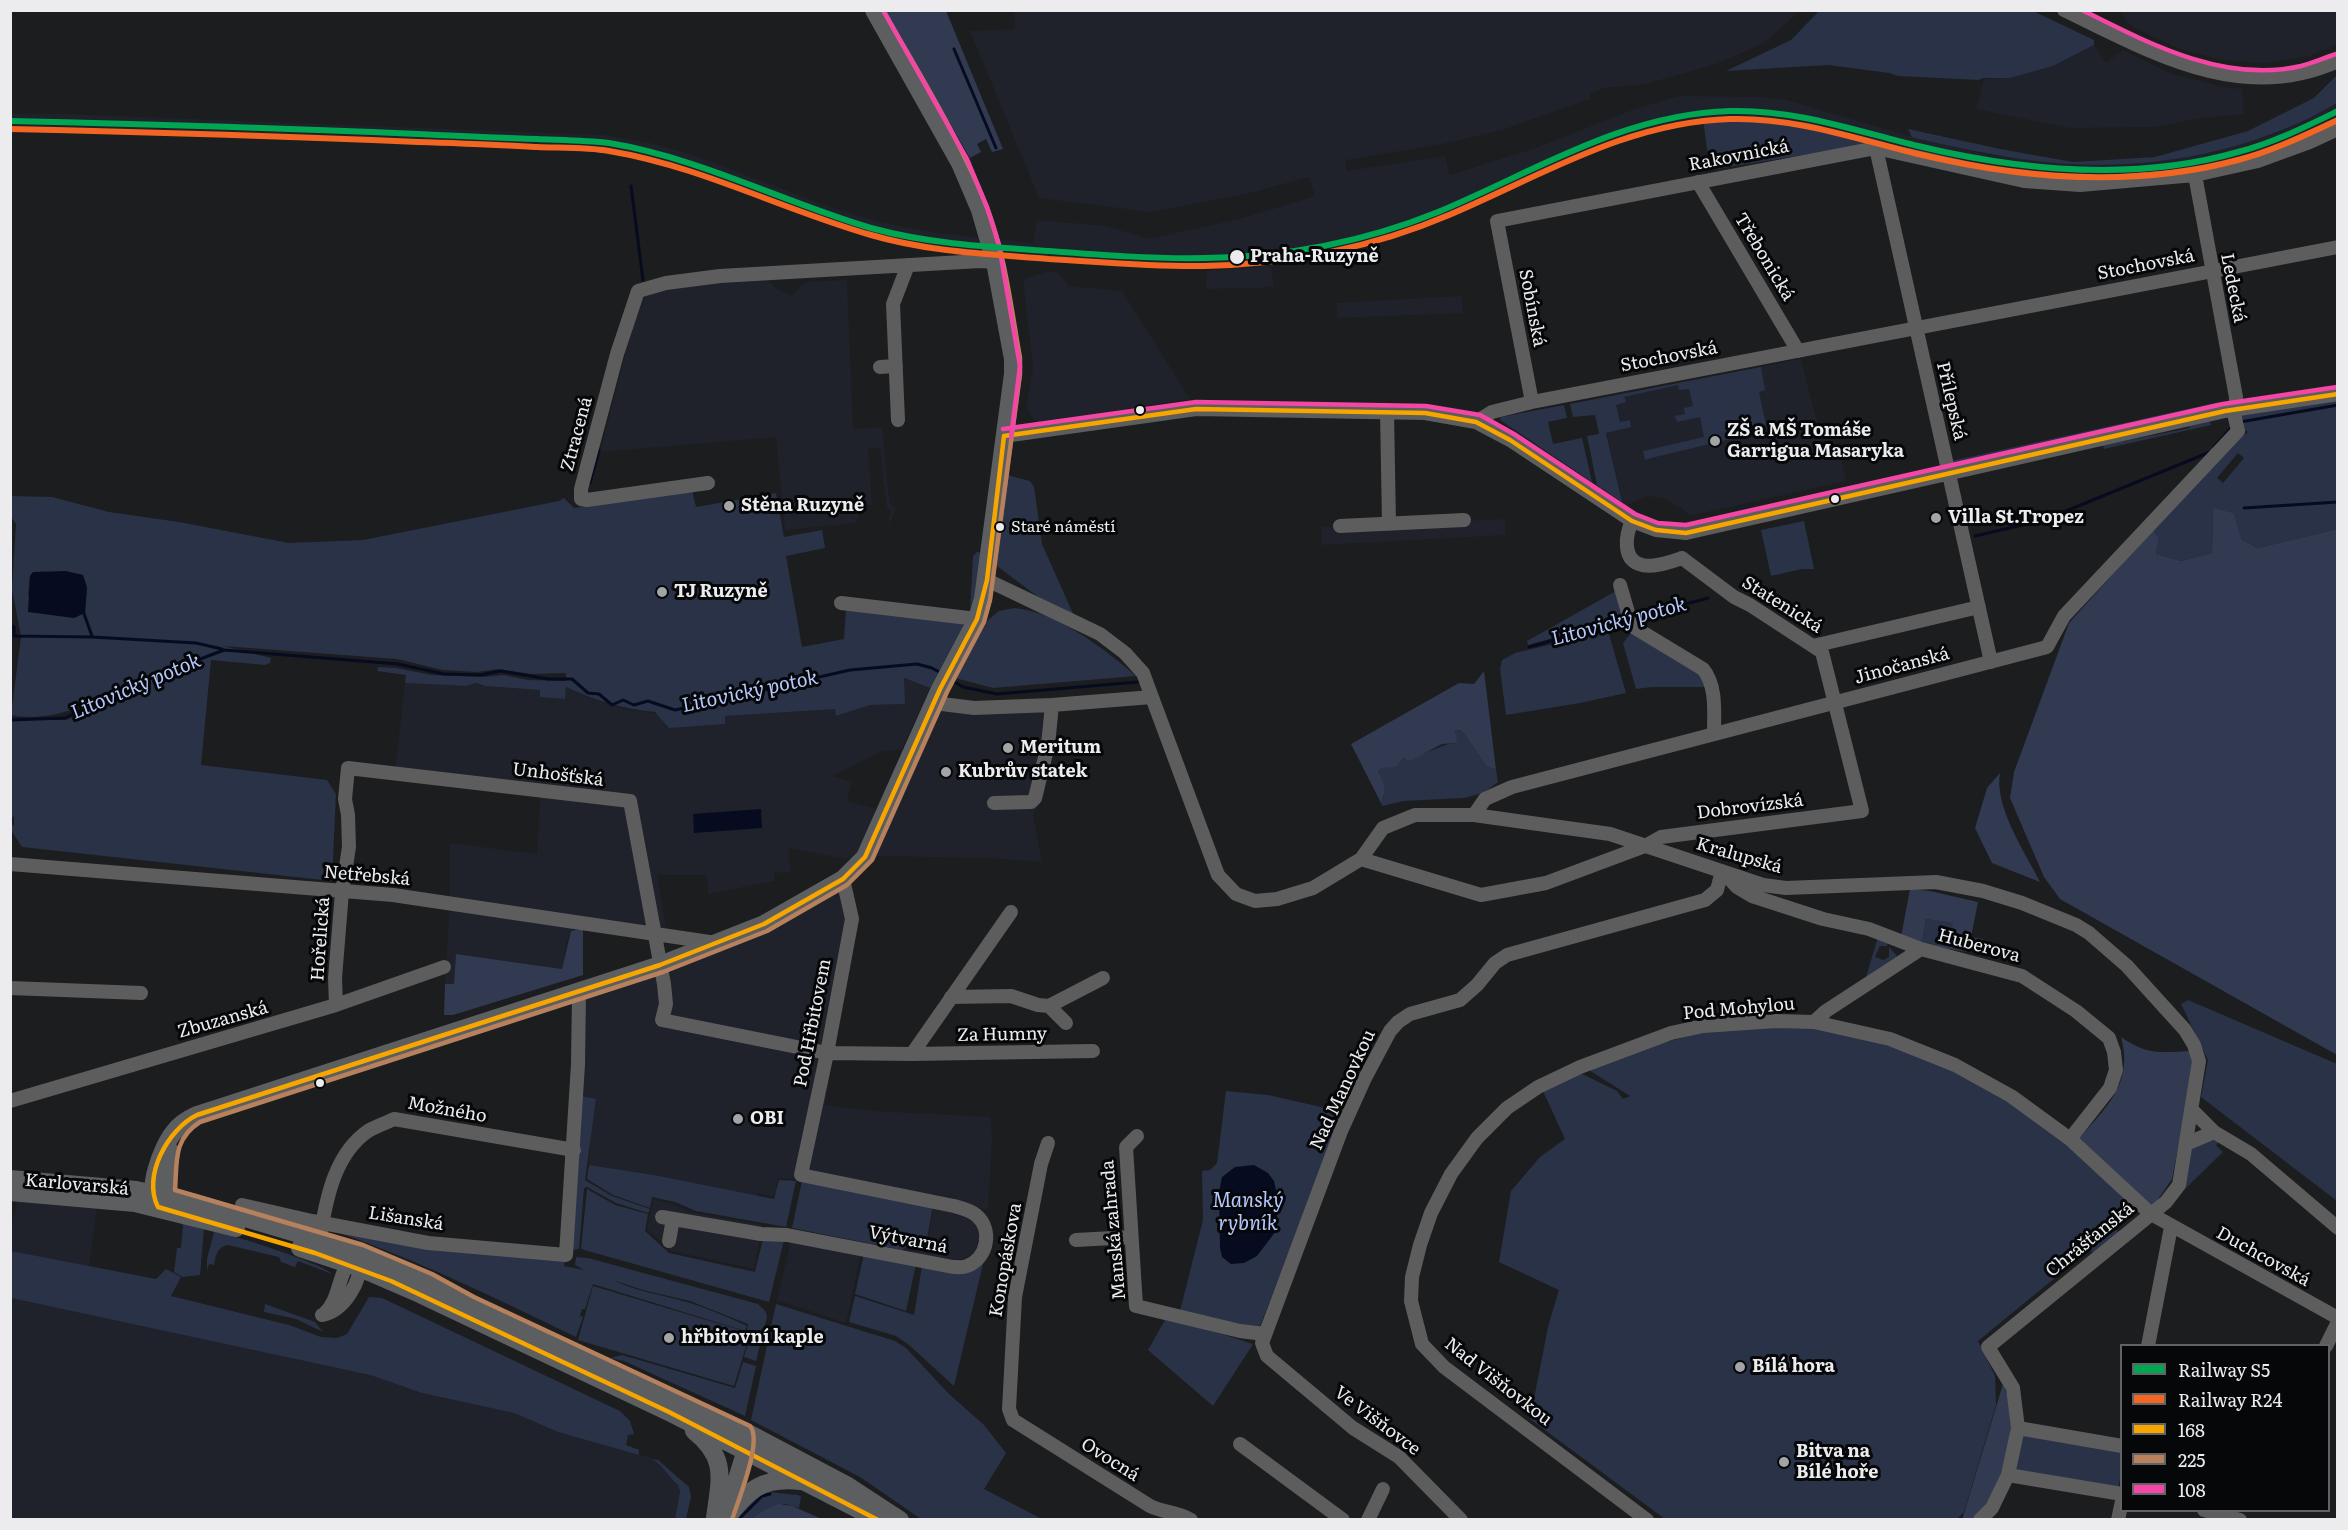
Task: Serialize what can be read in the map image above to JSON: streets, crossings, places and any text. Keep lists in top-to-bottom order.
{
  "streets": {
    "main road": ["Karlovarská"],
    "street": [
      "Rakovnická",
      "Třebonická",
      "Stochovská",
      "Ledecká",
      "Sobínská",
      "Přílepská",
      "Ztracená",
      "Statenická",
      "Jinočanská",
      "Unhošťská",
      "Dobrovízská",
      "Kralupská",
      "Netřebská",
      "Hořelická",
      "Huberova",
      "Pod Mohylou",
      "Zbuzanská",
      "Pod Hřbitovem",
      "Za Humny",
      "Nad Manovkou",
      "Možného",
      "Lišanská",
      "Manská zahrada",
      "Výtvarná",
      "Chrášťanská",
      "Duchcovská",
      "Konopáskova",
      "Nad Višňovkou",
      "Ve Višňovce",
      "Ovocná"
    ]
  },
  "crossings": [
    ["Rakovnická", "Třebonická"],
    ["Rakovnická", "Ledecká"],
    ["Rakovnická", "Sobínská"],
    ["Rakovnická", "Přílepská"],
    ["Třebonická", "Stochovská"],
    ["Stochovská", "Ledecká"],
    ["Stochovská", "Sobínská"],
    ["Stochovská", "Přílepská"],
    ["Ledecká", "Jinočanská"],
    ["Přílepská", "Jinočanská"],
    ["Statenická", "Jinočanská"],
    ["Statenická", "Dobrovízská"],
    ["Jinočanská", "Kralupská"],
    ["Unhošťská", "Netřebská"],
    ["Unhošťská", "Hořelická"],
    ["Dobrovízská", "Kralupská"],
    ["Kralupská", "Huberova"],
    ["Kralupská", "Nad Manovkou"],
    ["Kralupská", "Chrášťanská"],
    ["Netřebská", "Hořelická"],
    ["Hořelická", "Zbuzanská"],
    ["Huberova", "Pod Mohylou"],
    ["Huberova", "Nad Manovkou"],
    ["Pod Mohylou", "Chrášťanská"],
    ["Pod Mohylou", "Duchcovská"],
    ["Pod Mohylou", "Nad Višňovkou"],
    ["Pod Hřbitovem", "Za Humny"],
    ["Pod Hřbitovem", "Výtvarná"],
    ["Nad Manovkou", "Manská zahrada"],
    ["Nad Manovkou", "Ve Višňovce"],
    ["Možného", "Karlovarská"],
    ["Možného", "Lišanská"],
    ["Karlovarská", "Lišanská"],
    ["Chrášťanská", "Duchcovská"],
    ["Konopáskova", "Ovocná"]
  ],
  "water": ["Litovický potok", "Manský rybník"],
  "places": [
    "Praha-Ruzyně",
    "ZŠ a MŠ Tomáše Garrigua Masaryka",
    "Stěna Ruzyně",
    "Villa St.Tropez",
    "Staré náměstí",
    "TJ Ruzyně",
    "Meritum",
    "Kubrův statek",
    "OBI",
    "hřbitovní kaple",
    "Bílá hora",
    "Bitva na Bílé hoře"
  ],
  "lines": [
    "transit line 225",
    "transit line 108",
    "rail line S5",
    "rail line R24",
    "transit line 168"
  ],
  "legend": [
    "Railway S5",
    "Railway R24",
    "168",
    "225",
    "108"
  ]
}
